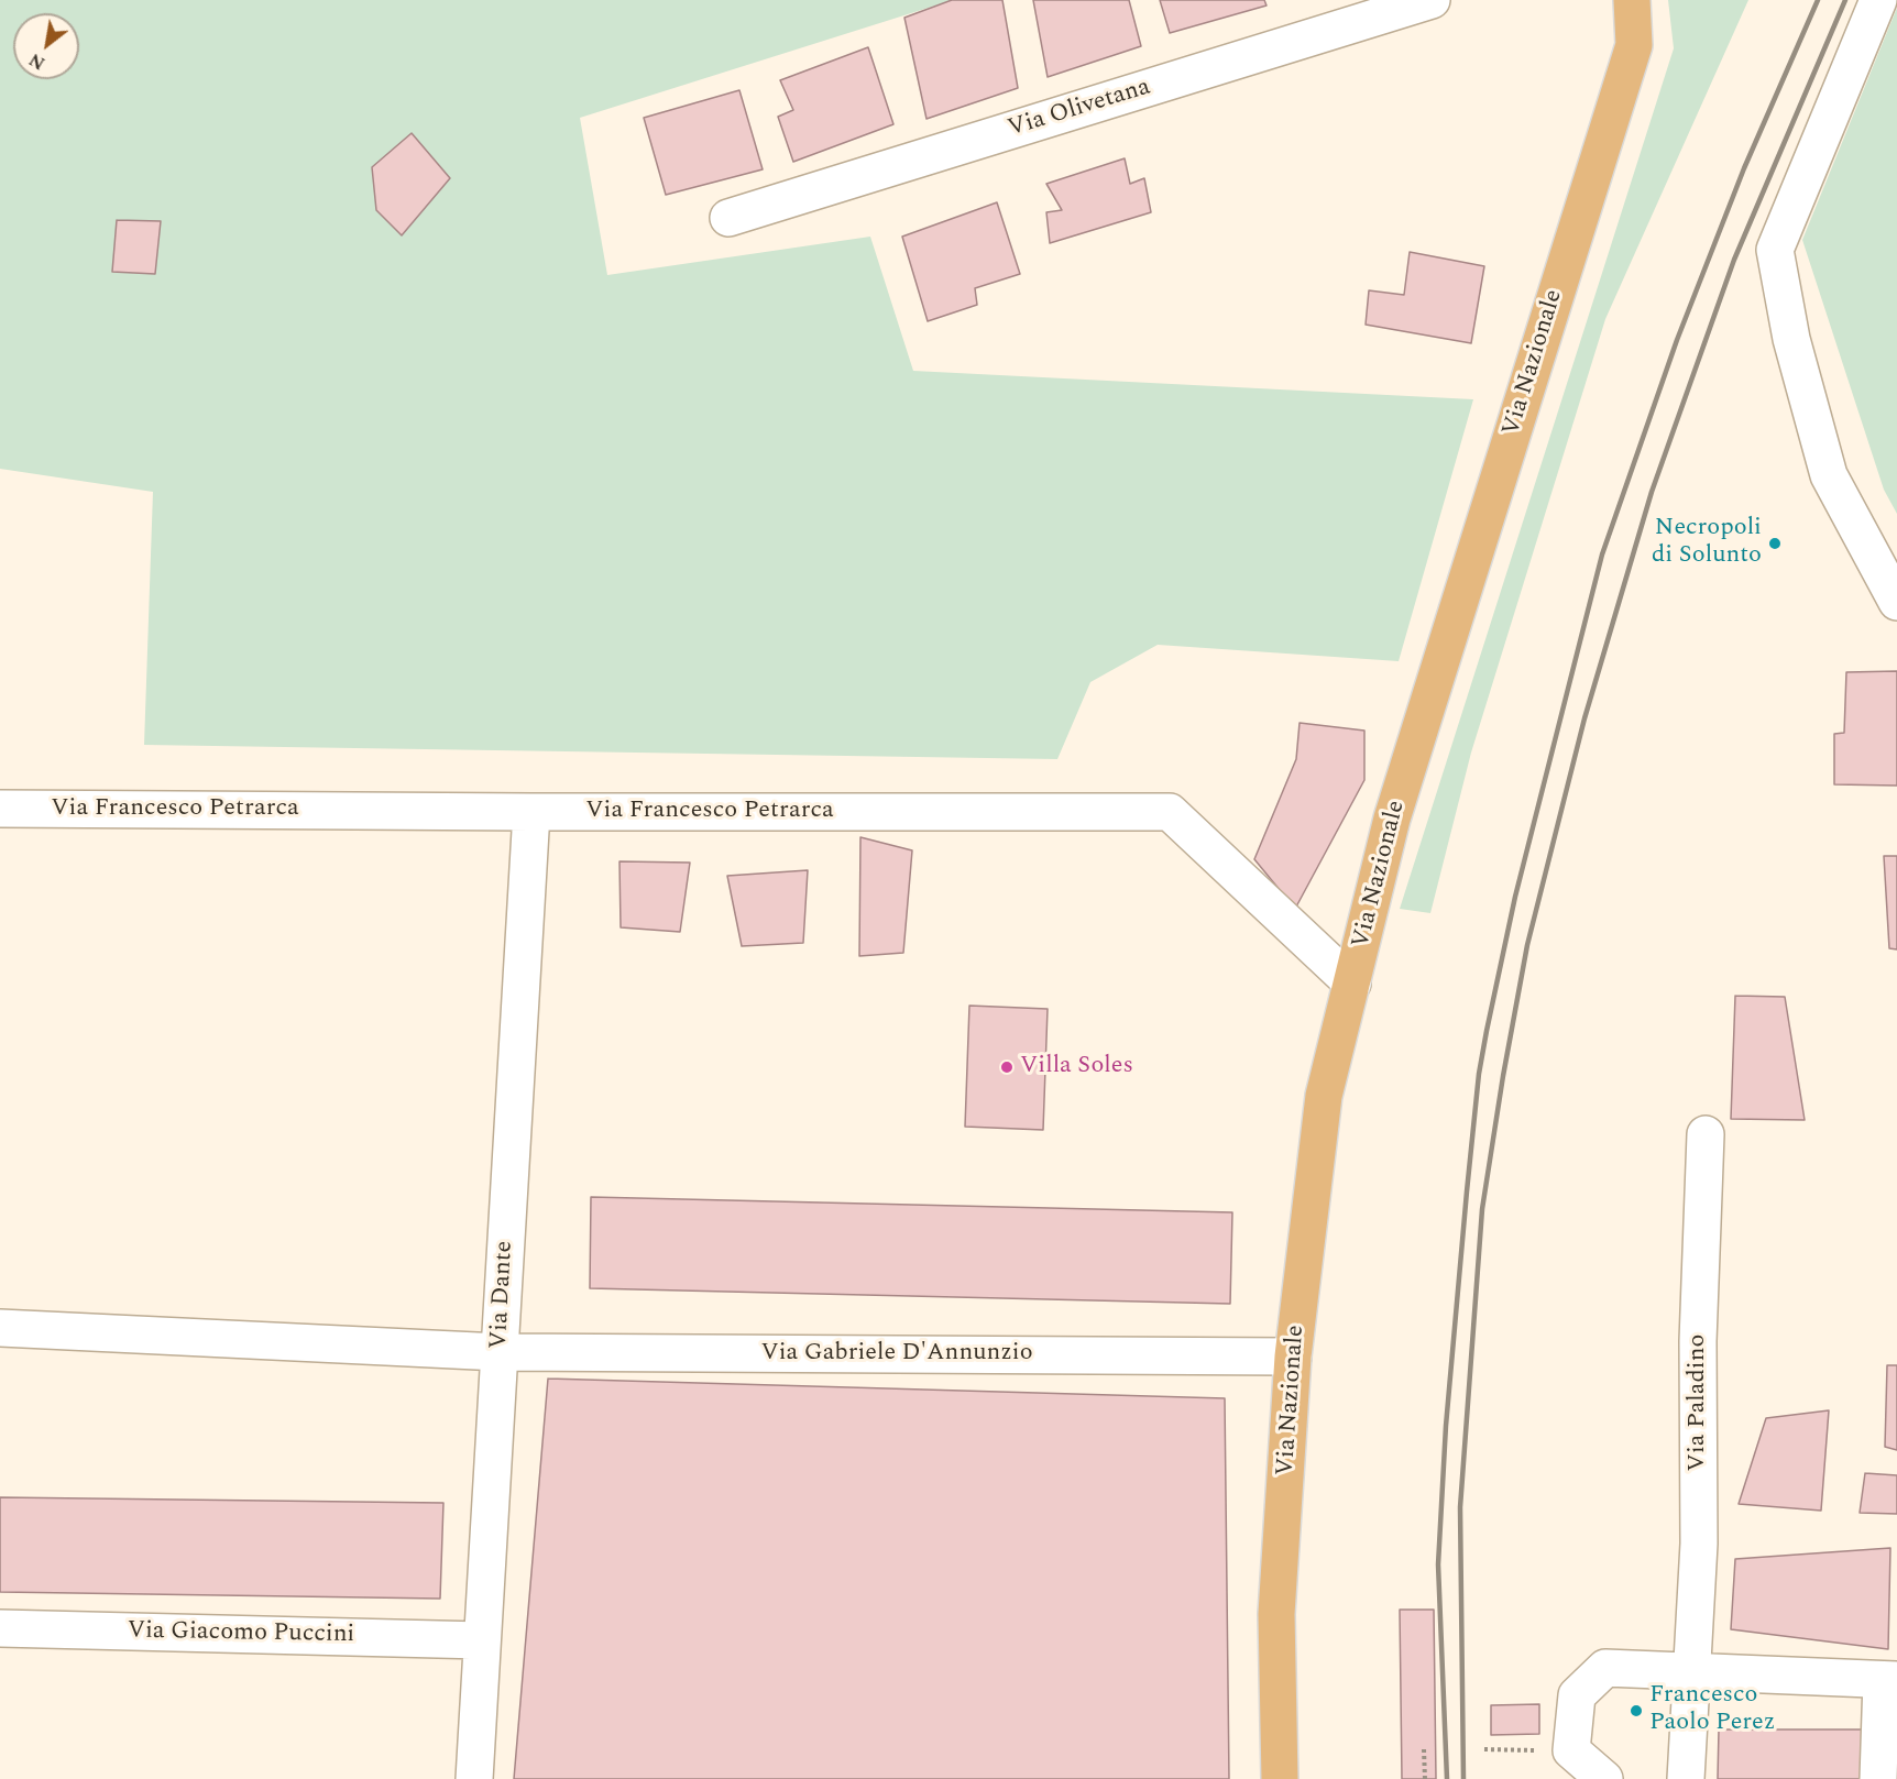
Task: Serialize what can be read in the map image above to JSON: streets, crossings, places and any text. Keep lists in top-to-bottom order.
{
  "streets": {
    "main road": ["Via Nazionale"],
    "street": [
      "Via Olivetana",
      "Via Francesco Petrarca",
      "Via Dante",
      "Via Gabriele D'Annunzio",
      "Via Paladino",
      "Via Giacomo Puccini"
    ]
  },
  "crossings": [
    ["Via Nazionale", "Via Francesco Petrarca"],
    ["Via Nazionale", "Via Gabriele D'Annunzio"],
    ["Via Francesco Petrarca", "Via Dante"],
    ["Via Dante", "Via Gabriele D'Annunzio"],
    ["Via Dante", "Via Giacomo Puccini"]
  ],
  "places": ["Necropoli di Solunto", "Villa Soles", "Francesco Paolo Perez"],
  "north": "bottom left"
}
